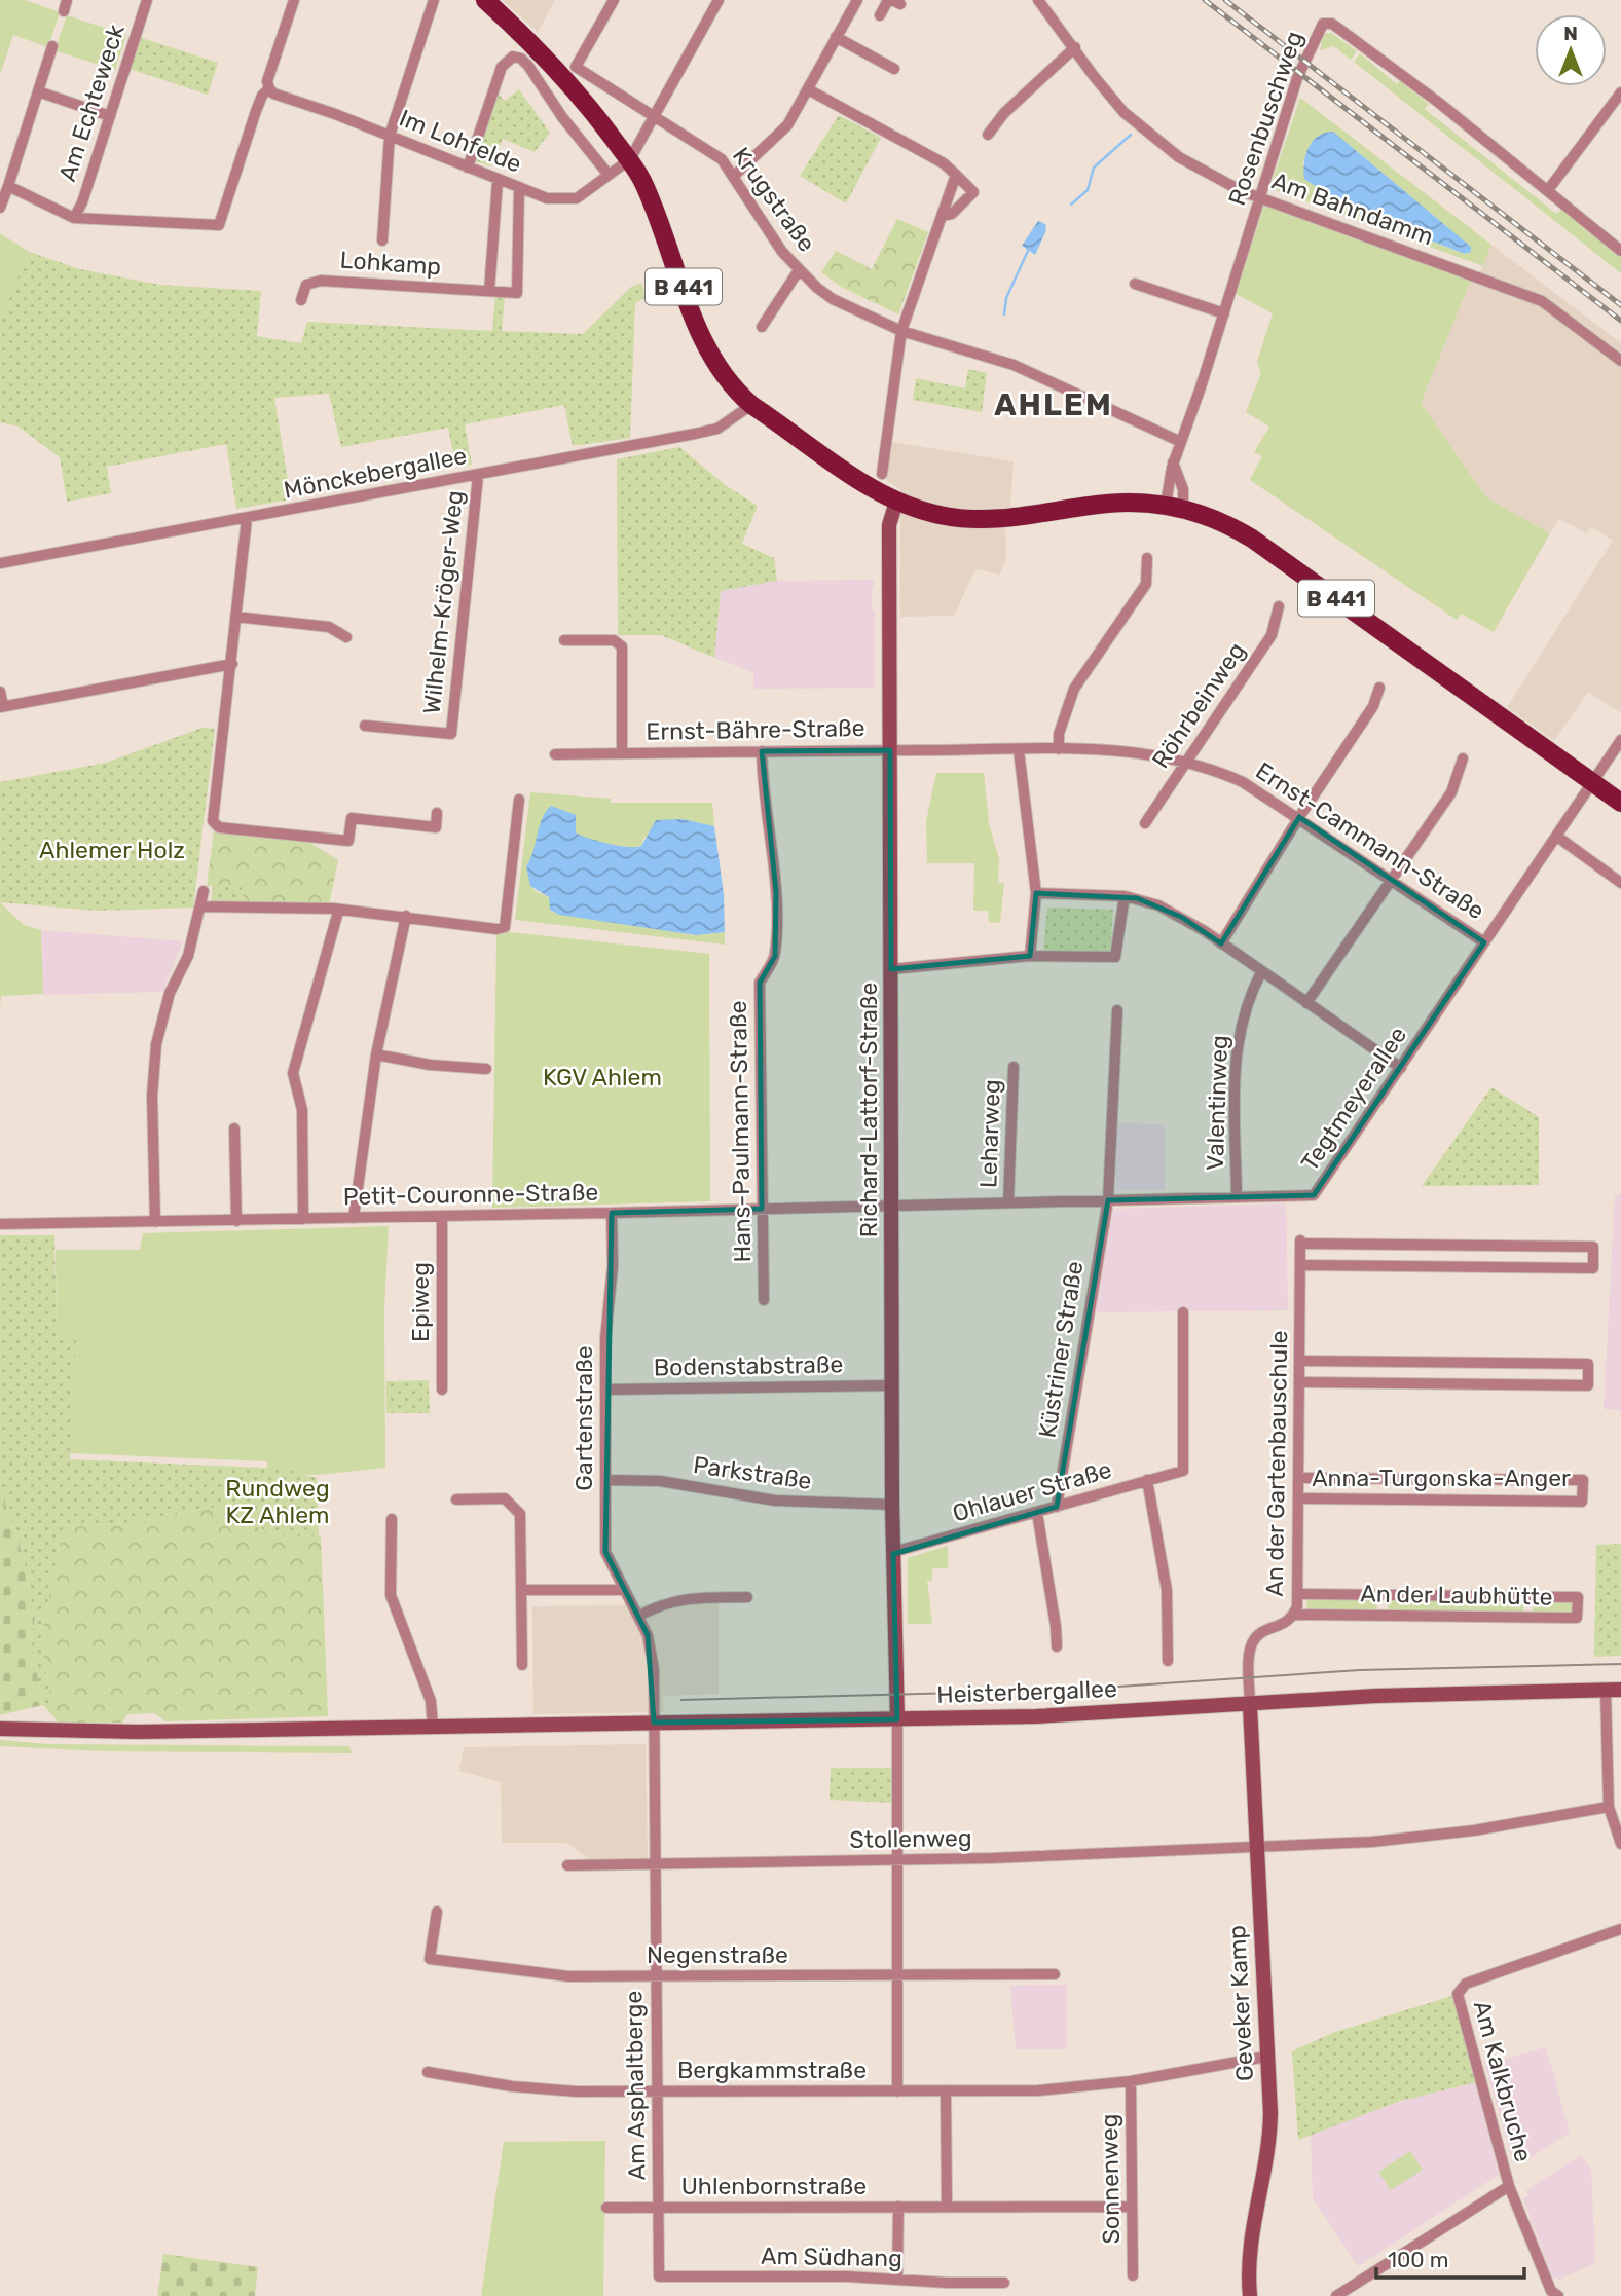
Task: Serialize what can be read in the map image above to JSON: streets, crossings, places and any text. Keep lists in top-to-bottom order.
{
  "streets": {
    "main road": ["B 441"],
    "street": [
      "Am Echteweck",
      "Rosenbuschweg",
      "Im Lohfelde",
      "Krugstraße",
      "Am Bahndamm",
      "Lohkamp",
      "Mönckebergallee",
      "Wilhelm-Kröger-Weg",
      "Röhrbeinweg",
      "Ernst-Bähre-Straße",
      "Ernst-Cammann-Straße",
      "Tegtmeyerallee",
      "Valentinweg",
      "Richard-Lattorf-Straße",
      "Hans-Paulmann-Straße",
      "Leharweg",
      "Petit-Couronne-Straße",
      "Epiweg",
      "Küstriner Straße",
      "Bodenstabstraße",
      "Gartenstraße",
      "An der Gartenbauschule",
      "Parkstraße",
      "Anna-Turgonska-Anger",
      "Ohlauer Straße",
      "An der Laubhütte",
      "Heisterbergallee",
      "Stollenweg",
      "Negenstraße",
      "Geveker Kamp",
      "Bergkammstraße",
      "Am Kalkbruche",
      "Am Asphaltberge",
      "Sonnenweg",
      "Uhlenbornstraße",
      "Am Südhang"
    ]
  },
  "crossings": [
    ["Rosenbuschweg", "Krugstraße"],
    ["Rosenbuschweg", "Am Bahndamm"],
    ["Rosenbuschweg", "B 441"],
    ["Im Lohfelde", "Lohkamp"],
    ["Im Lohfelde", "B 441"],
    ["B 441", "Mönckebergallee"],
    ["B 441", "Tegtmeyerallee"],
    ["B 441", "Richard-Lattorf-Straße"],
    ["Mönckebergallee", "Wilhelm-Kröger-Weg"],
    ["Röhrbeinweg", "Ernst-Cammann-Straße"],
    ["Ernst-Bähre-Straße", "Ernst-Cammann-Straße"],
    ["Ernst-Bähre-Straße", "Richard-Lattorf-Straße"],
    ["Ernst-Bähre-Straße", "Hans-Paulmann-Straße"],
    ["Ernst-Cammann-Straße", "Tegtmeyerallee"],
    ["Ernst-Cammann-Straße", "Richard-Lattorf-Straße"],
    ["Tegtmeyerallee", "Valentinweg"],
    ["Tegtmeyerallee", "Richard-Lattorf-Straße"],
    ["Tegtmeyerallee", "Leharweg"],
    ["Tegtmeyerallee", "Petit-Couronne-Straße"],
    ["Tegtmeyerallee", "Küstriner Straße"],
    ["Richard-Lattorf-Straße", "Petit-Couronne-Straße"],
    ["Richard-Lattorf-Straße", "Bodenstabstraße"],
    ["Richard-Lattorf-Straße", "Parkstraße"],
    ["Richard-Lattorf-Straße", "Ohlauer Straße"],
    ["Richard-Lattorf-Straße", "Heisterbergallee"],
    ["Hans-Paulmann-Straße", "Petit-Couronne-Straße"],
    ["Petit-Couronne-Straße", "Epiweg"],
    ["Petit-Couronne-Straße", "Gartenstraße"],
    ["Küstriner Straße", "Ohlauer Straße"],
    ["Bodenstabstraße", "Gartenstraße"],
    ["Gartenstraße", "Parkstraße"],
    ["Gartenstraße", "Heisterbergallee"],
    ["Gartenstraße", "Am Asphaltberge"],
    ["An der Gartenbauschule", "Anna-Turgonska-Anger"],
    ["An der Gartenbauschule", "An der Laubhütte"],
    ["An der Gartenbauschule", "Heisterbergallee"],
    ["An der Gartenbauschule", "Geveker Kamp"],
    ["Heisterbergallee", "Geveker Kamp"],
    ["Heisterbergallee", "Am Asphaltberge"],
    ["Stollenweg", "Geveker Kamp"],
    ["Stollenweg", "Am Asphaltberge"],
    ["Negenstraße", "Am Asphaltberge"],
    ["Geveker Kamp", "Bergkammstraße"],
    ["Bergkammstraße", "Am Asphaltberge"],
    ["Bergkammstraße", "Sonnenweg"],
    ["Am Asphaltberge", "Uhlenbornstraße"],
    ["Am Asphaltberge", "Am Südhang"],
    ["Sonnenweg", "Uhlenbornstraße"],
    ["Uhlenbornstraße", "Am Südhang"]
  ],
  "districts": ["AHLEM"],
  "parks": ["Ahlemer Holz", "KGV Ahlem", "Rundweg KZ Ahlem"],
  "scale_bar": "100 m",
  "north": "top"
}
